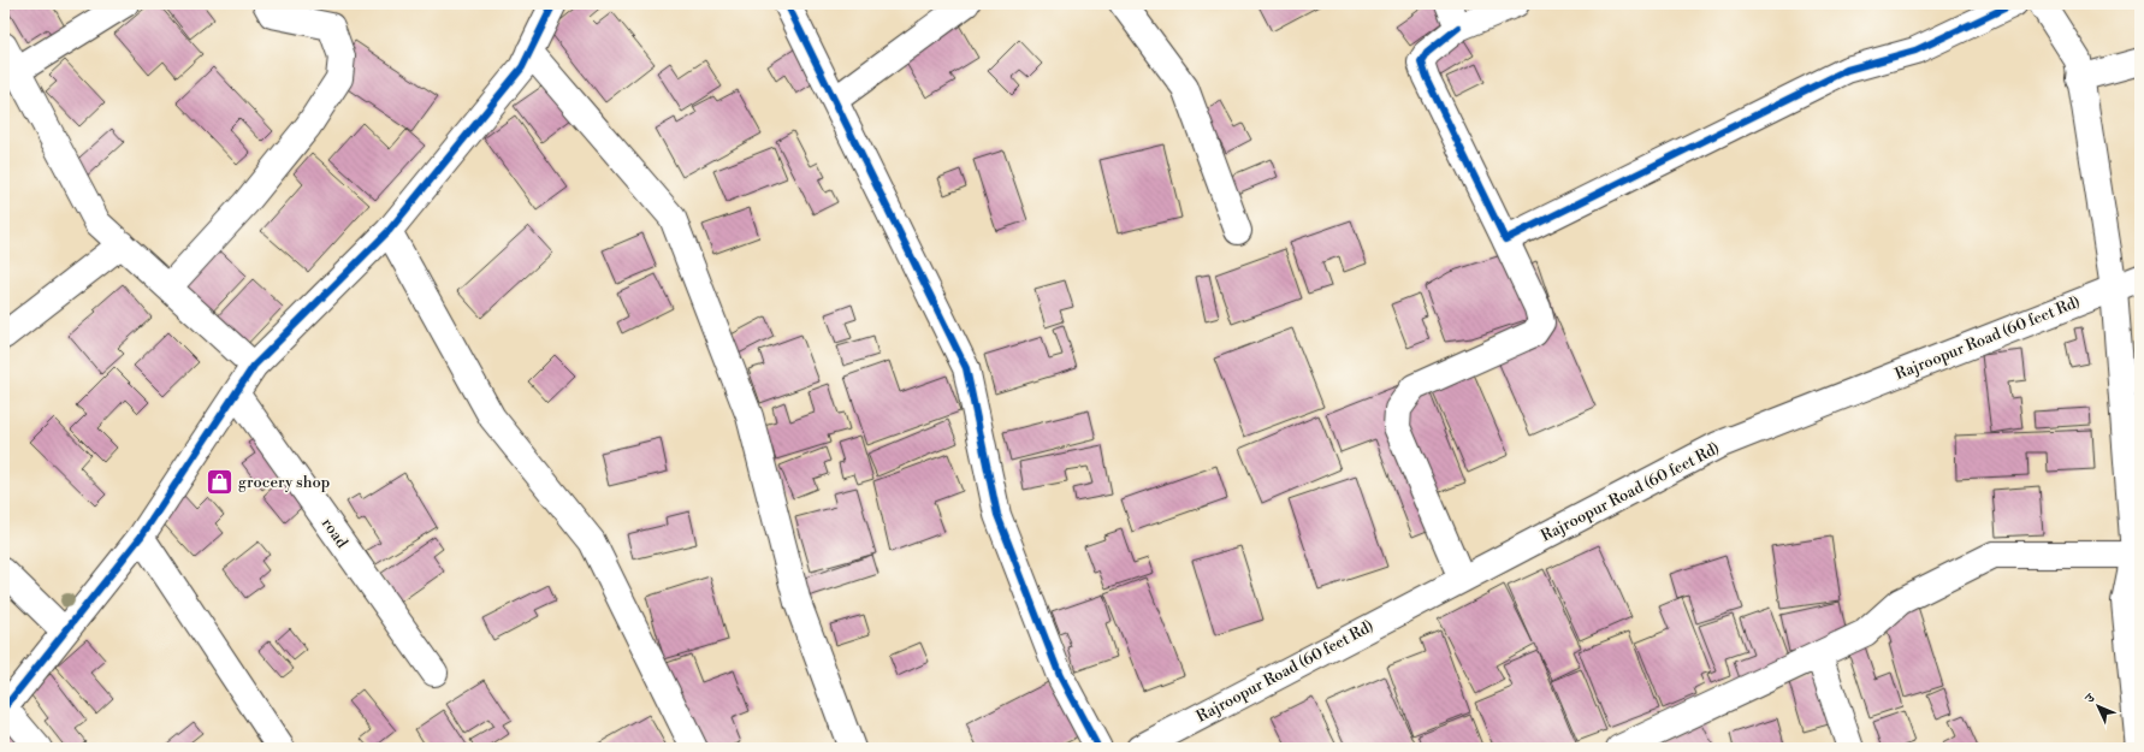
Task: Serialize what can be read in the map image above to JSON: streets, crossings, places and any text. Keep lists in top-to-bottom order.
{
  "streets": {
    "street": ["Rajroopur Road (60 feet Rd)", "road"]
  },
  "places": {
    "shop": ["grocery shop"]
  },
  "north": "top left"
}
